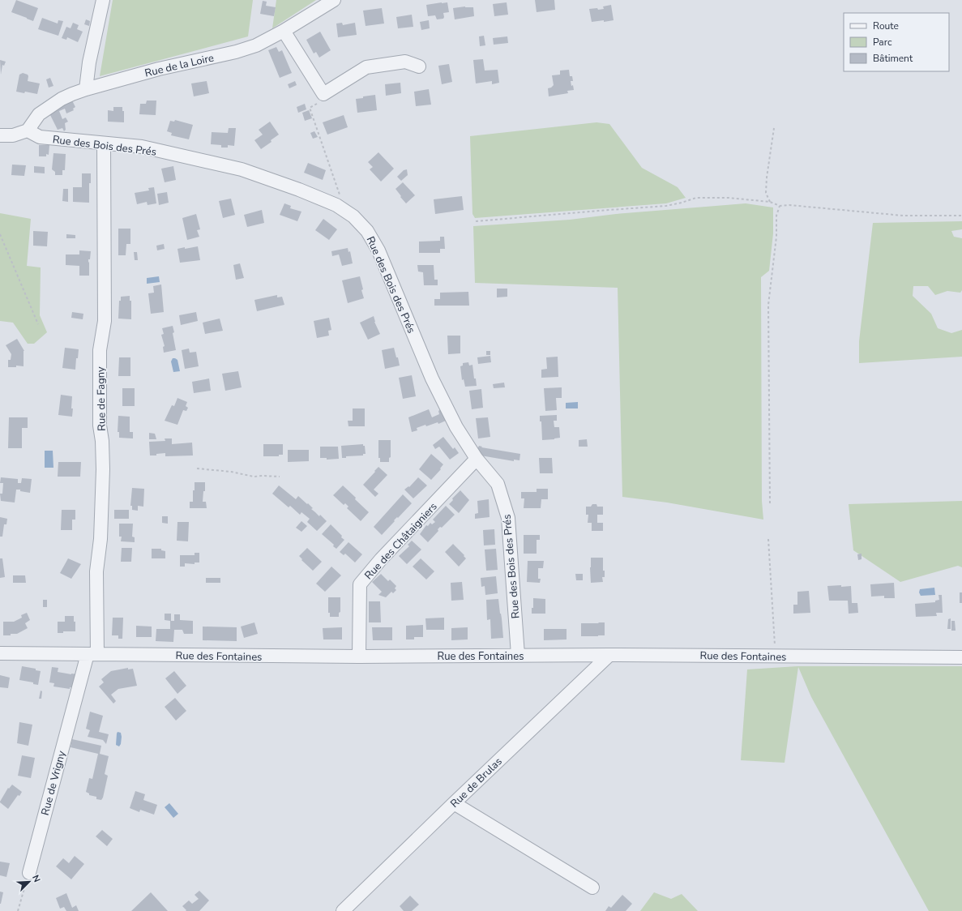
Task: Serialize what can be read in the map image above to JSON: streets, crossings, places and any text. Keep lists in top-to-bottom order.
{
  "streets": {
    "street": [
      "Rue de la Loire",
      "Rue des Bois des Prés",
      "Rue de Fagny",
      "Rue des Châtaigniers",
      "Rue des Fontaines",
      "Rue de Brulas",
      "Rue de Vrigny"
    ]
  },
  "crossings": [
    ["Rue de la Loire", "Rue des Bois des Prés"],
    ["Rue des Bois des Prés", "Rue de Fagny"],
    ["Rue des Bois des Prés", "Rue des Châtaigniers"],
    ["Rue des Bois des Prés", "Rue des Fontaines"],
    ["Rue de Fagny", "Rue des Fontaines"],
    ["Rue de Fagny", "Rue de Vrigny"],
    ["Rue des Châtaigniers", "Rue des Fontaines"],
    ["Rue des Fontaines", "Rue de Brulas"],
    ["Rue des Fontaines", "Rue de Vrigny"]
  ],
  "legend": ["Route", "Parc", "Bâtiment"],
  "north": "top right"
}
